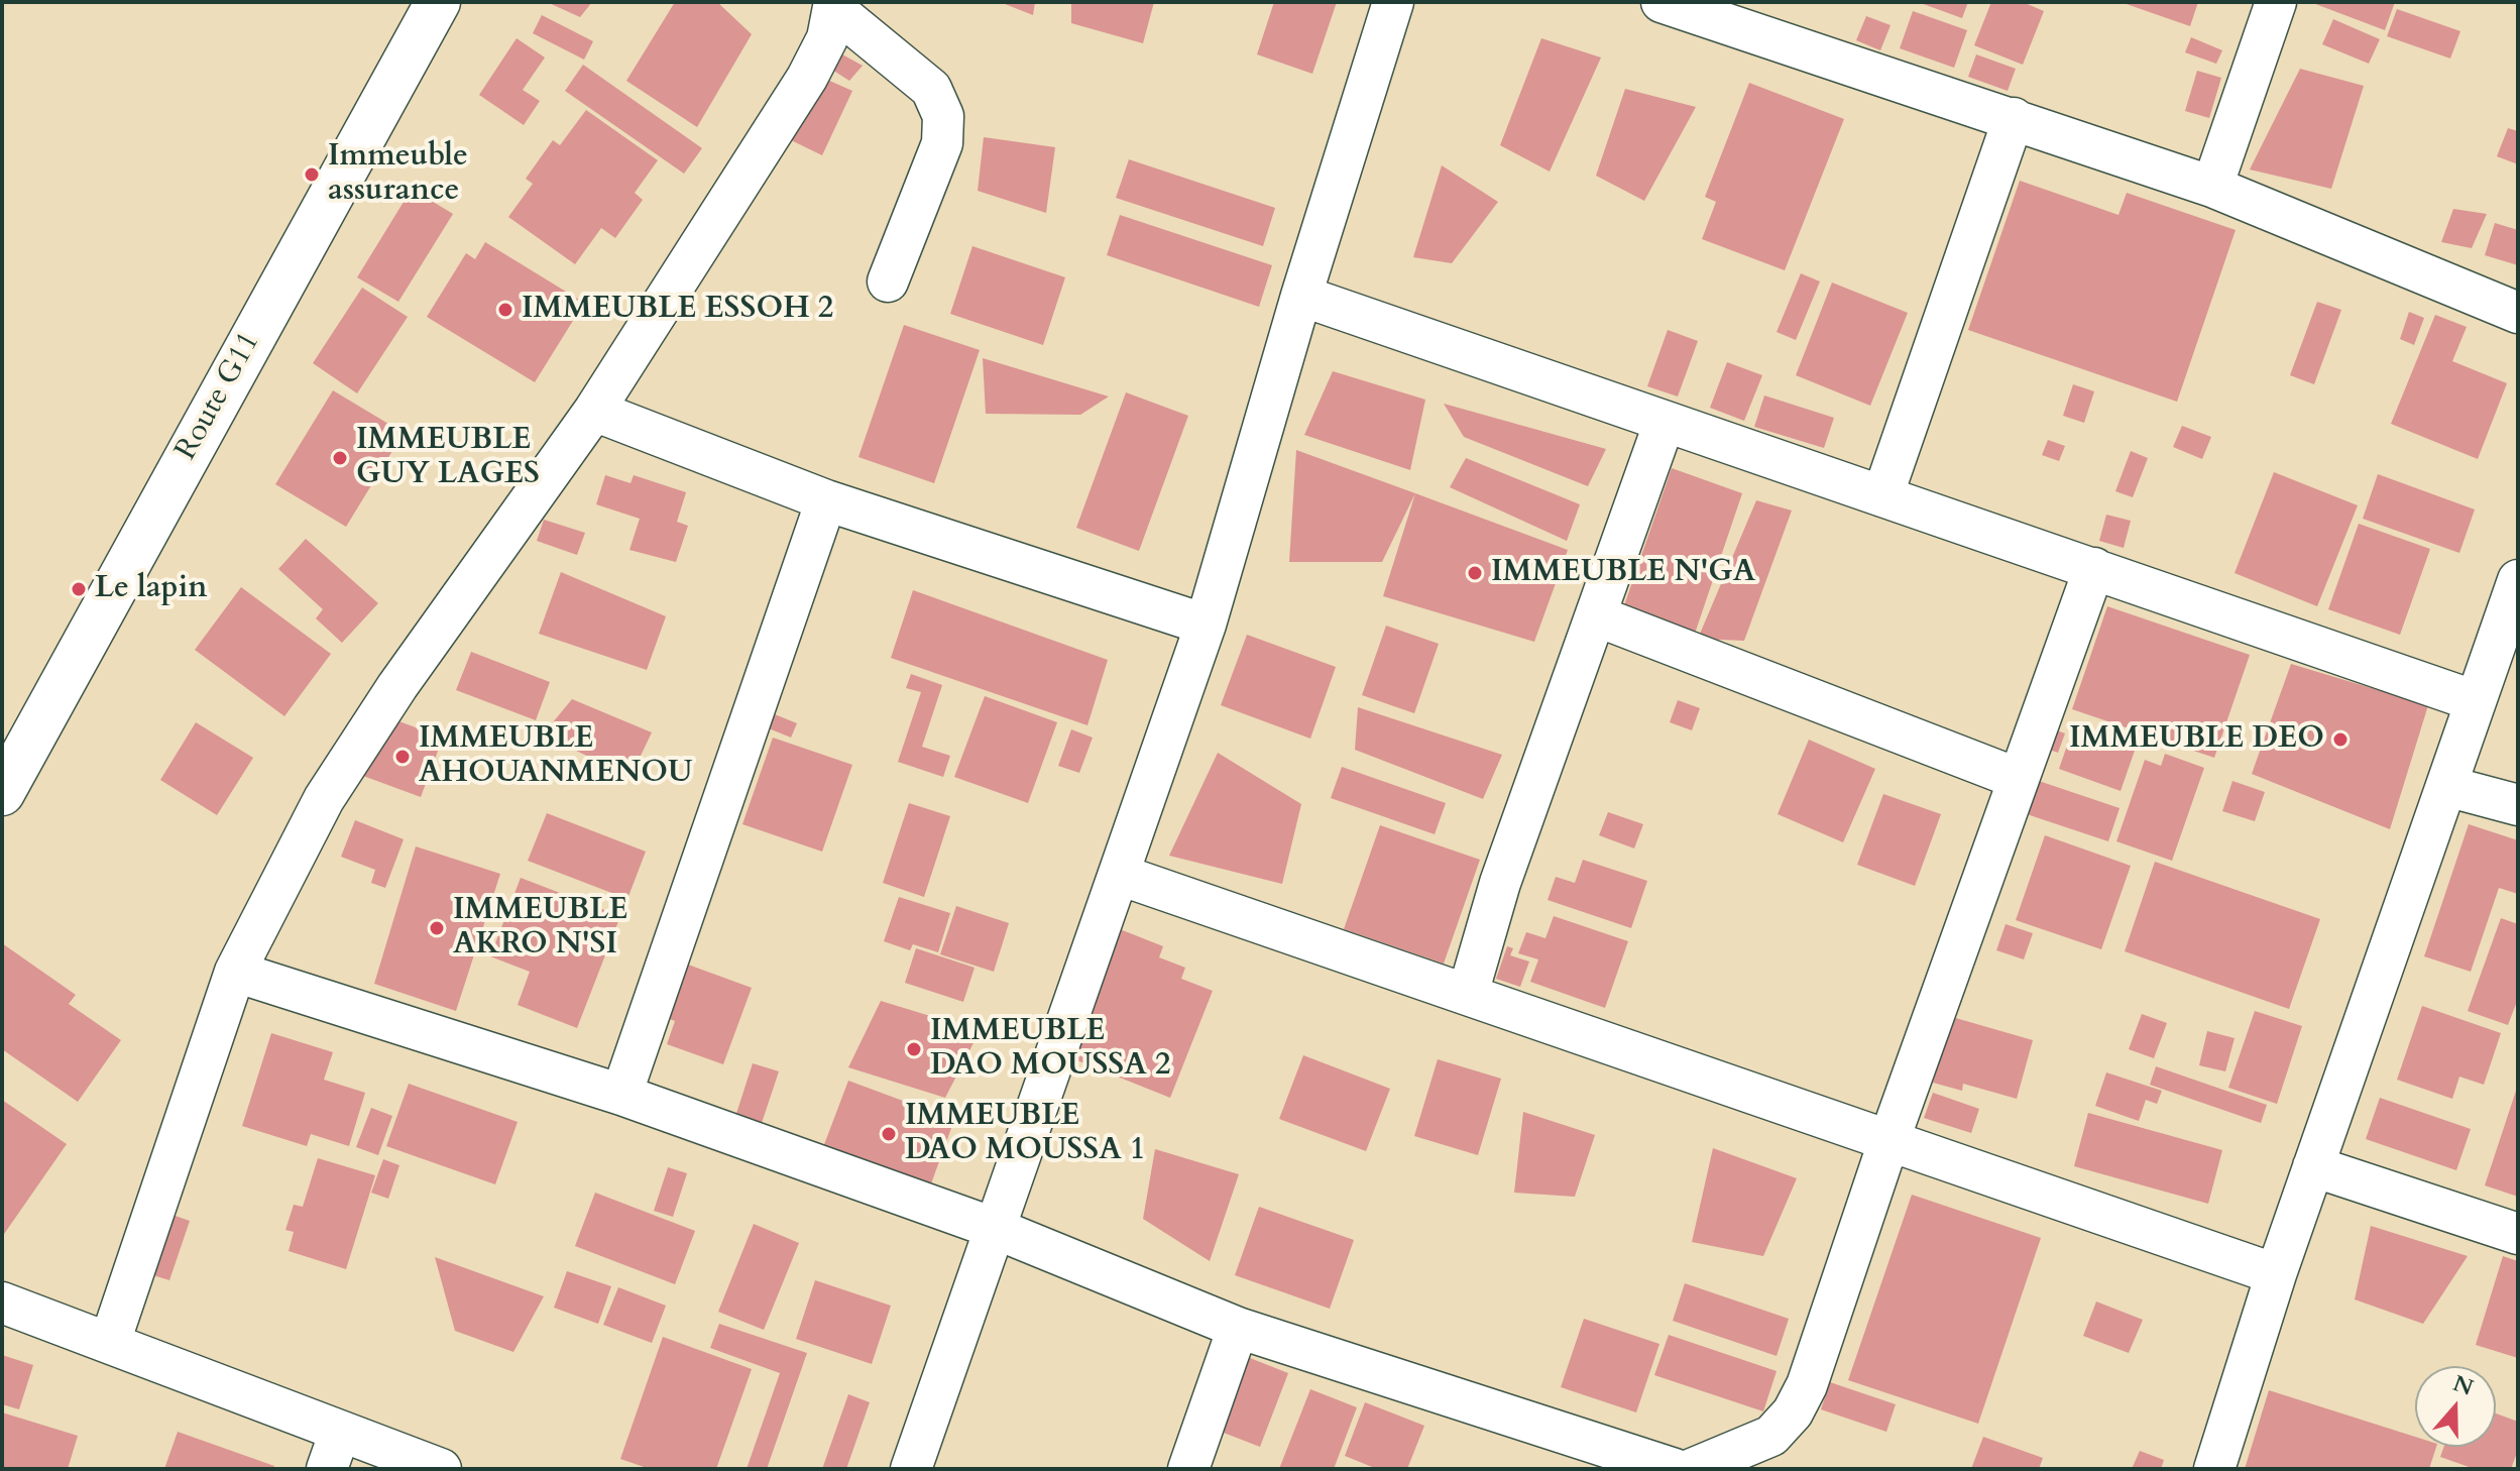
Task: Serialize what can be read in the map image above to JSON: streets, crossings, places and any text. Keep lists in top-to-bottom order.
{
  "streets": {
    "street": ["Route G11"]
  },
  "places": [
    "Immeuble assurance",
    "IMMEUBLE ESSOH 2",
    "IMMEUBLE GUY LAGES",
    "IMMEUBLE N'GA",
    "Le lapin",
    "IMMEUBLE DEO",
    "IMMEUBLE AHOUANMENOU",
    "IMMEUBLE AKRO N'SI",
    "IMMEUBLE DAO MOUSSA 2",
    "IMMEUBLE DAO MOUSSA 1"
  ],
  "north": "top"
}
